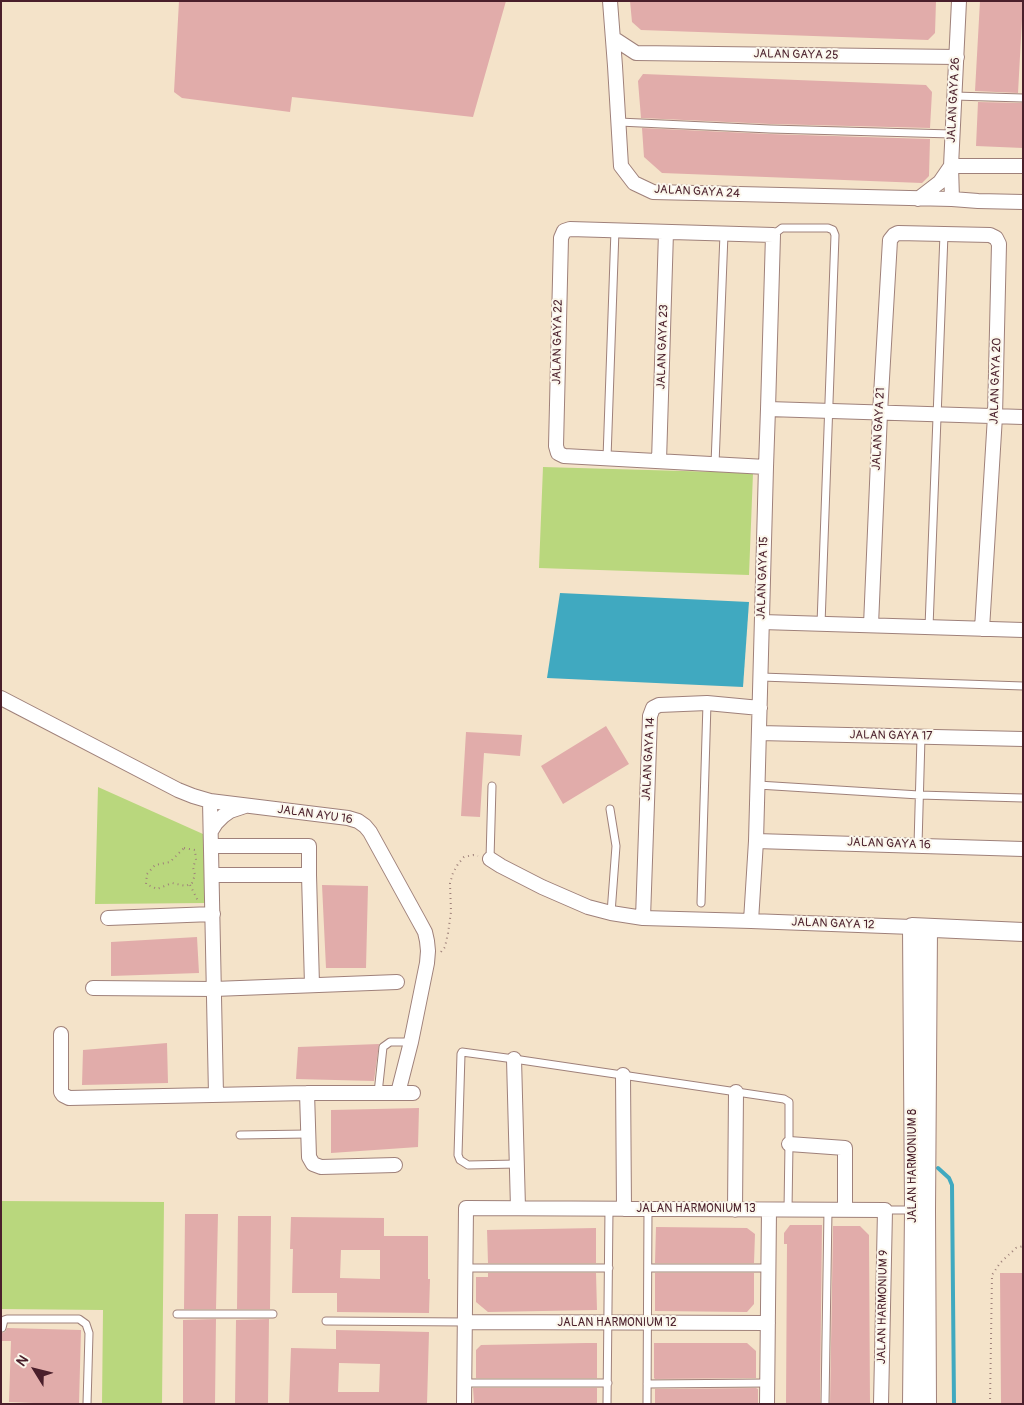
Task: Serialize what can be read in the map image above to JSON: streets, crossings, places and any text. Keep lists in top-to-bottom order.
{
  "streets": {
    "street": [
      "JALAN GAYA 25",
      "JALAN GAYA 26",
      "JALAN GAYA 24",
      "JALAN GAYA 22",
      "JALAN GAYA 23",
      "JALAN GAYA 20",
      "JALAN GAYA 21",
      "JALAN GAYA 15",
      "JALAN GAYA 17",
      "JALAN GAYA 14",
      "JALAN AYU 16",
      "JALAN GAYA 16",
      "JALAN GAYA 12",
      "JALAN HARMONIUM 8",
      "JALAN HARMONIUM 13",
      "JALAN HARMONIUM 9",
      "JALAN HARMONIUM 12"
    ]
  },
  "crossings": [
    ["JALAN GAYA 25", "JALAN GAYA 26"],
    ["JALAN GAYA 26", "JALAN GAYA 24"],
    ["JALAN GAYA 22", "JALAN GAYA 23"],
    ["JALAN GAYA 22", "JALAN GAYA 15"],
    ["JALAN GAYA 20", "JALAN GAYA 21"],
    ["JALAN GAYA 15", "JALAN GAYA 17"],
    ["JALAN GAYA 15", "JALAN GAYA 14"],
    ["JALAN GAYA 15", "JALAN GAYA 16"],
    ["JALAN GAYA 15", "JALAN GAYA 12"],
    ["JALAN GAYA 14", "JALAN GAYA 12"],
    ["JALAN GAYA 12", "JALAN HARMONIUM 8"],
    ["JALAN HARMONIUM 8", "JALAN HARMONIUM 13"],
    ["JALAN HARMONIUM 13", "JALAN HARMONIUM 9"]
  ],
  "north": "top left"
}
